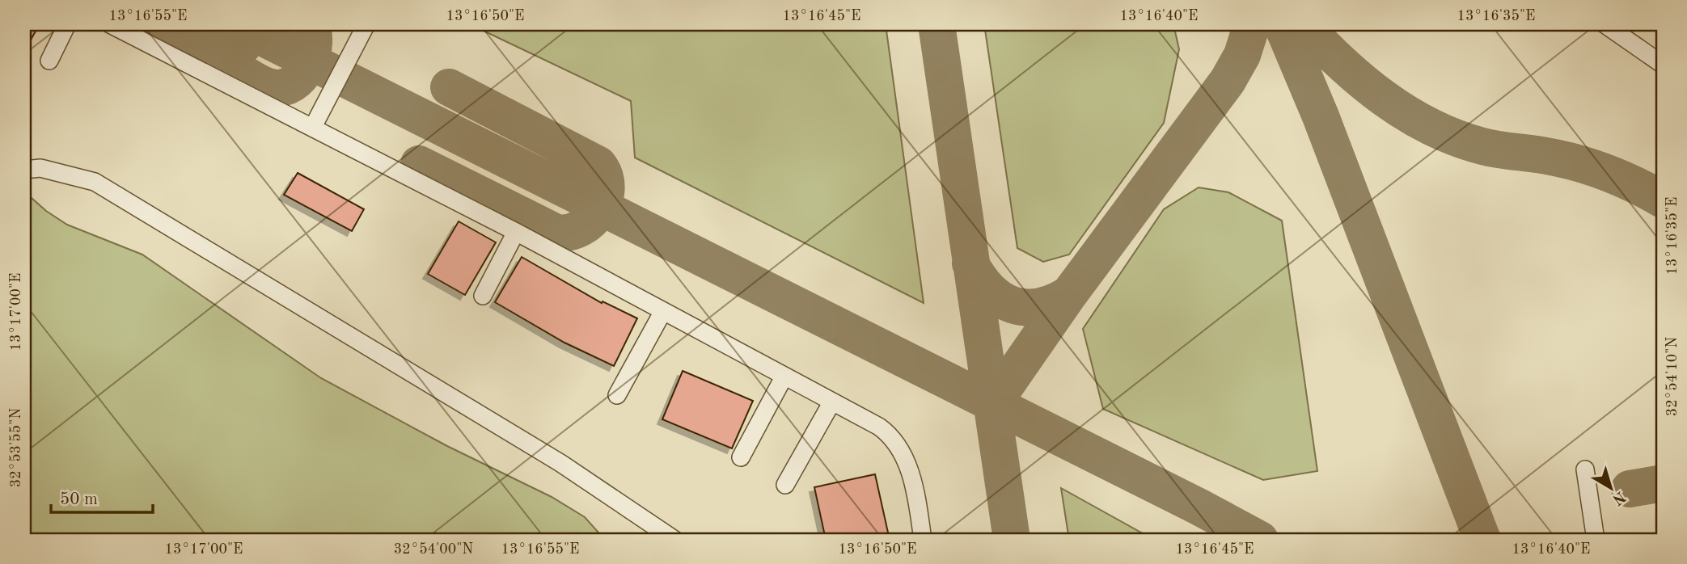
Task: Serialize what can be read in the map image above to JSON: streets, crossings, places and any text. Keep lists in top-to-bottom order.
{
  "scale_bar": "50 m",
  "north": "bottom right",
  "coordinates": [
    "13°16'55\"E",
    "13°16'50\"E",
    "13°16'45\"E",
    "13°16'40\"E",
    "13°16'35\"E",
    "13°17'00\"E",
    "32°54'10\"N",
    "32°53'55\"N",
    "32°54'00\"N"
  ]
}
